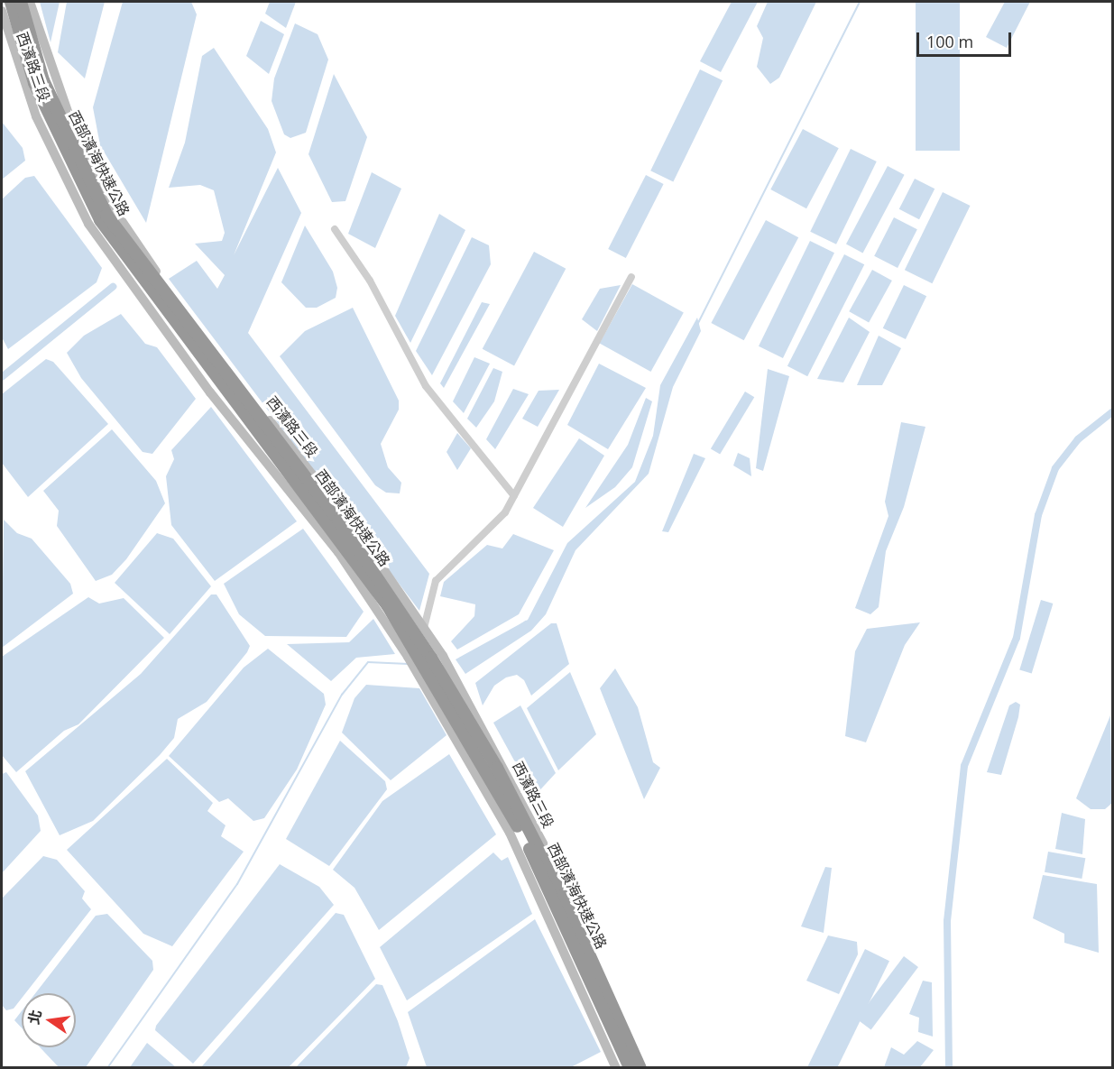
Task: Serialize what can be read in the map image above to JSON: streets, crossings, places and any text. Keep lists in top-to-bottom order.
{
  "streets": {
    "highway": ["西部濱海快速公路"],
    "street": ["西濱路三段"]
  },
  "crossings": [
    ["西濱路三段", "西部濱海快速公路"]
  ],
  "scale_bar": "100 m",
  "north": "left"
}
